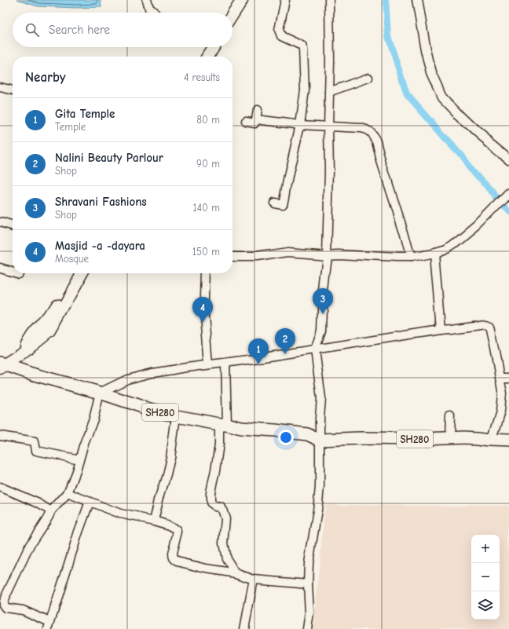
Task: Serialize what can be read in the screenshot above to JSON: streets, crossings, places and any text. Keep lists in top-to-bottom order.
{
  "streets": {
    "main road": ["SH280"]
  },
  "page": {
    "search": "Search here",
    "heading": ["Nearby", "4 results"],
    "list": [
      {
        "mark": "1",
        "name": "Gita Temple",
        "note": "Temple",
        "value": "80 m"
      },
      {
        "mark": "2",
        "name": "Nalini Beauty Parlour",
        "note": "Shop",
        "value": "90 m"
      },
      {
        "mark": "3",
        "name": "Shravani Fashions",
        "note": "Shop",
        "value": "140 m"
      },
      {
        "mark": "4",
        "name": "Masjid -a -dayara",
        "note": "Mosque",
        "value": "150 m"
      }
    ],
    "pins": [
      "3",
      "4",
      "2",
      "1"
    ],
    "map_buttons": ["+", "−"]
  }
}
